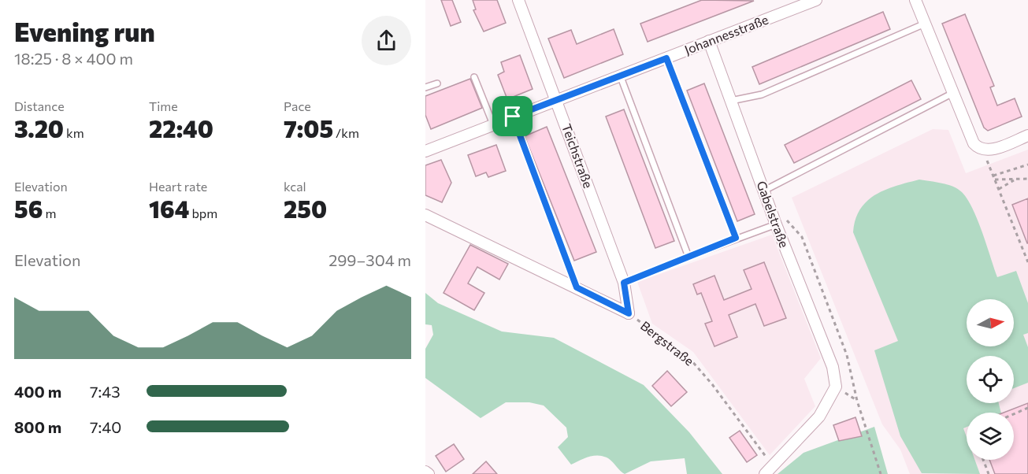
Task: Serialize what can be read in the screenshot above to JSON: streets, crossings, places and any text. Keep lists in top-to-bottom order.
{
  "streets": {
    "street": [
      "Johannesstraße",
      "Teichstraße",
      "Gabelstraße",
      "Bergstraße"
    ]
  },
  "crossings": [
    ["Johannesstraße", "Teichstraße"],
    ["Johannesstraße", "Gabelstraße"],
    ["Teichstraße", "Bergstraße"],
    ["Gabelstraße", "Bergstraße"]
  ],
  "north": "right",
  "page": {
    "heading": ["Evening run", "18:25 · 8 × 400 m"],
    "stats": [
      ["Distance", "3.20 km"],
      ["Time", "22:40"],
      ["Pace", "7:05 /km"],
      ["Elevation", "56 m"],
      ["Heart rate", "164 bpm"],
      ["kcal", "250"]
    ],
    "chart": ["Elevation", "299–304 m"],
    "list": [
      {
        "name": "400 m",
        "note": "7:43"
      },
      {
        "name": "800 m",
        "note": "7:40"
      }
    ]
  }
}
